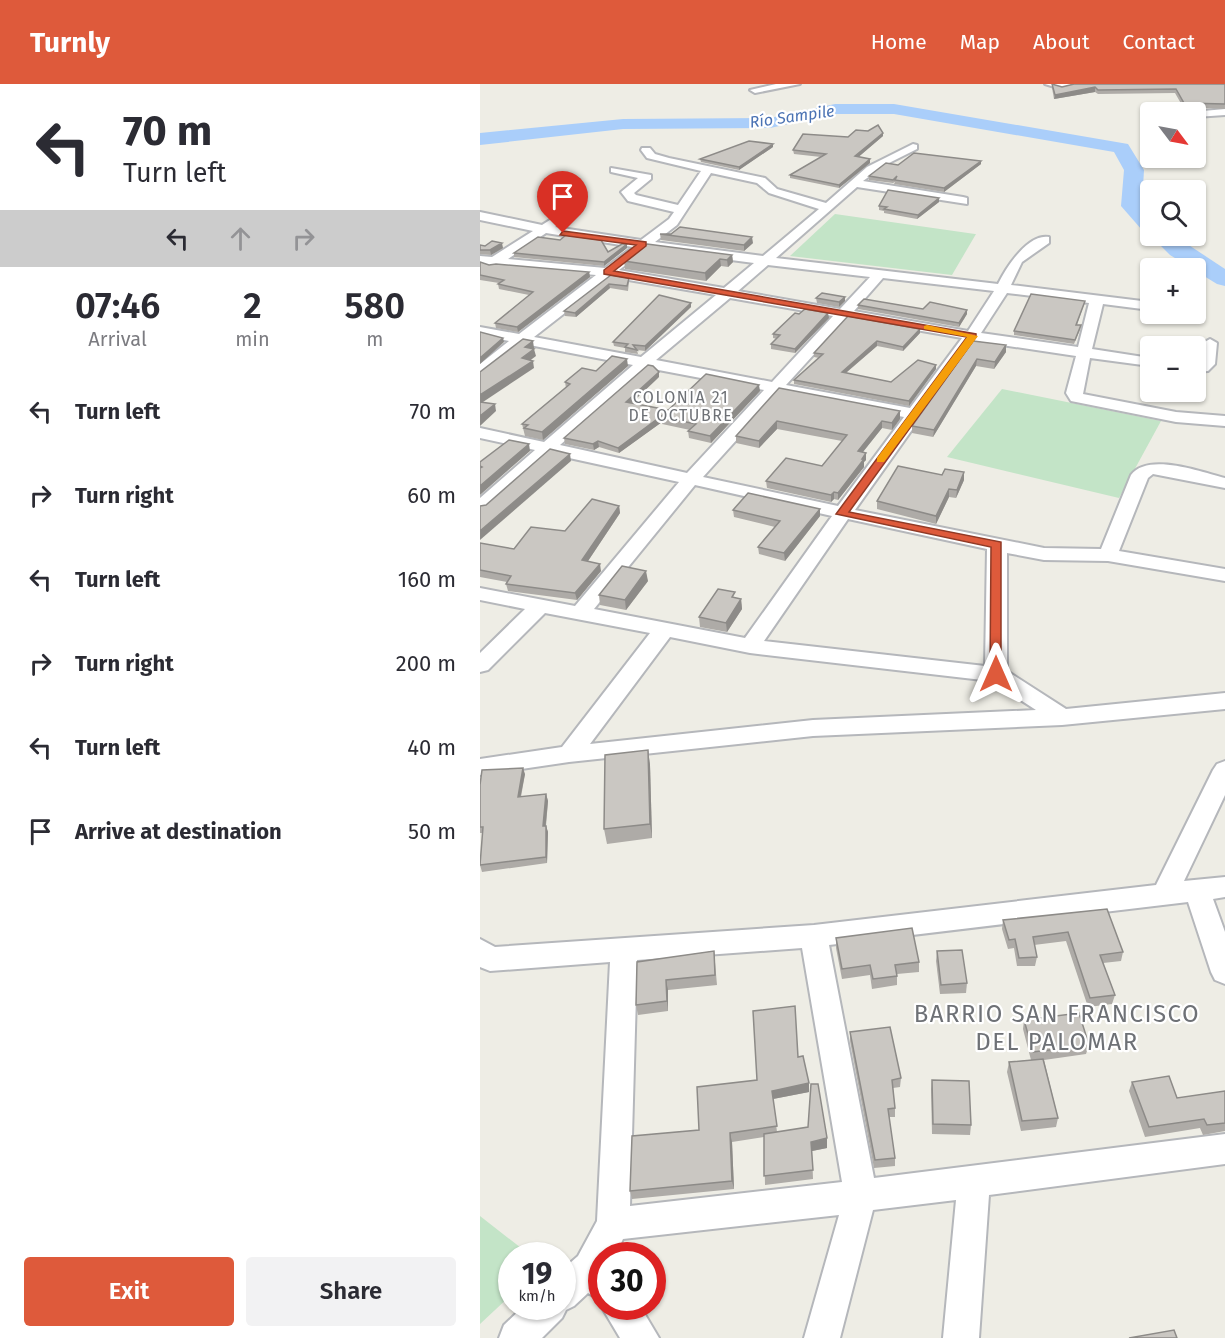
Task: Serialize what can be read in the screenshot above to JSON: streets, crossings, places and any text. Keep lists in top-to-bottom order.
{
  "districts": ["COLONIA 21 DE OCTUBRE", "BARRIO SAN FRANCISCO DEL PALOMAR"],
  "water": ["Río Sampile"],
  "north": "bottom right",
  "page": {
    "header": "Turnly",
    "nav": [
      "Home",
      "Map",
      "About",
      "Contact"
    ],
    "turn": ["70 m", "Turn left"],
    "map_buttons": ["+", "−"],
    "eta": [
      "07:46",
      "Arrival",
      "2",
      "min",
      "580",
      "m"
    ],
    "list": [
      {
        "name": "Turn left",
        "value": "70 m"
      },
      {
        "name": "Turn right",
        "value": "60 m"
      },
      {
        "name": "Turn left",
        "value": "160 m"
      },
      {
        "name": "Turn right",
        "value": "200 m"
      },
      {
        "name": "Turn left",
        "value": "40 m"
      },
      {
        "name": "Arrive at destination",
        "value": "50 m"
      }
    ],
    "speed": "19 km/h",
    "limit": "30",
    "buttons": ["Exit", "Share"]
  }
}
